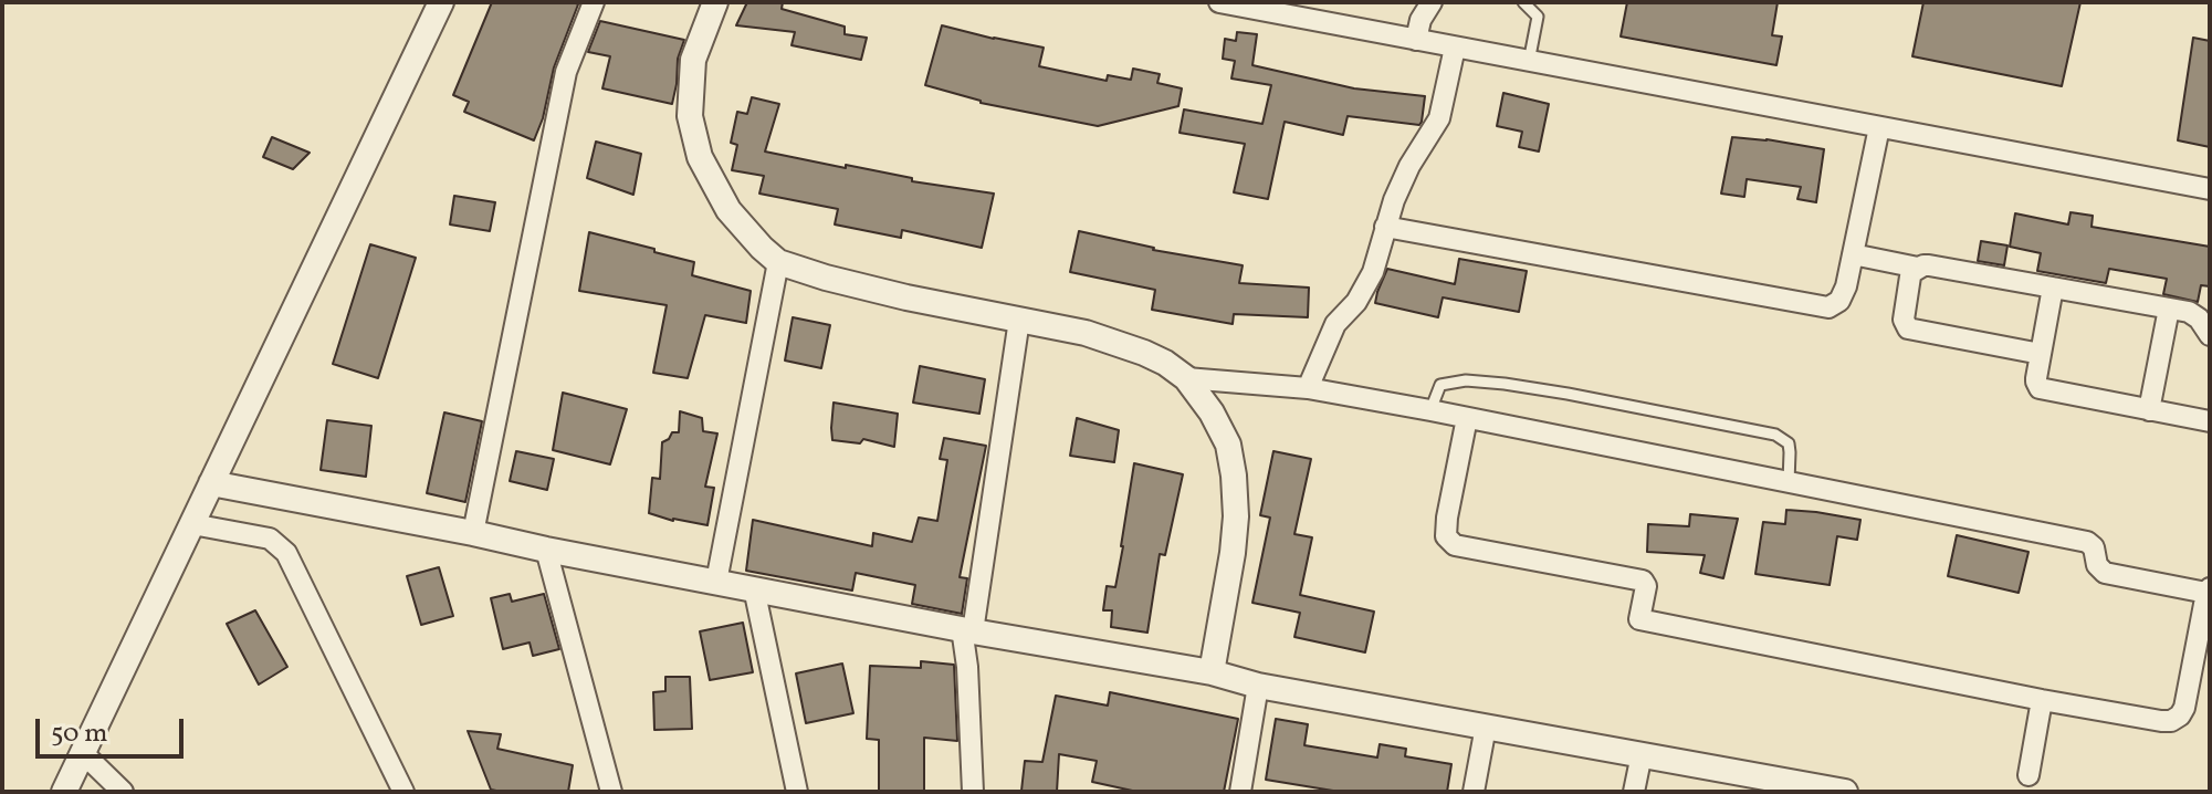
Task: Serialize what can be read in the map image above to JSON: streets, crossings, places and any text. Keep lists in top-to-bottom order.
{
  "scale_bar": "50 m"
}
